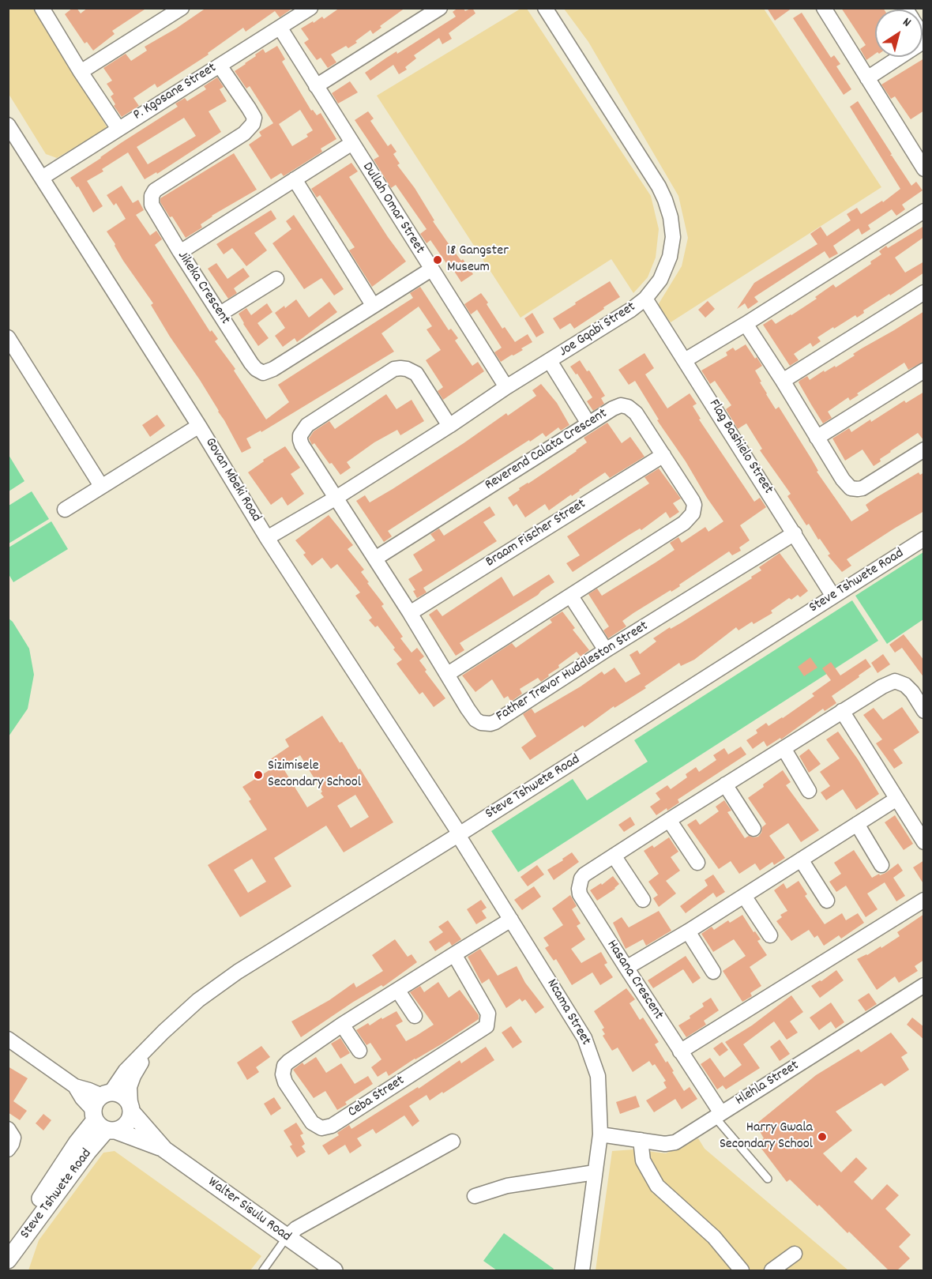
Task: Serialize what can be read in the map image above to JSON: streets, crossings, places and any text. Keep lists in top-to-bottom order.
{
  "streets": {
    "street": [
      "P. Kgosane Street",
      "Dullah Omar Street",
      "Jikeka Crescent",
      "Joe Gqabi Street",
      "Flag Bashielo Street",
      "Reverend Calata Crescent",
      "Govan Mbeki Road",
      "Braam Fischer Street",
      "Steve Tshwete Road",
      "Father Trevor Huddleston Street",
      "Hasana Crescent",
      "Ncama Street",
      "Hlehla Street",
      "Ceba Street",
      "Walter Sisulu Road"
    ]
  },
  "crossings": [
    ["P. Kgosane Street", "Dullah Omar Street"],
    ["P. Kgosane Street", "Jikeka Crescent"],
    ["P. Kgosane Street", "Govan Mbeki Road"],
    ["Dullah Omar Street", "Jikeka Crescent"],
    ["Dullah Omar Street", "Joe Gqabi Street"],
    ["Joe Gqabi Street", "Flag Bashielo Street"],
    ["Joe Gqabi Street", "Govan Mbeki Road"],
    ["Joe Gqabi Street", "Father Trevor Huddleston Street"],
    ["Flag Bashielo Street", "Steve Tshwete Road"],
    ["Flag Bashielo Street", "Father Trevor Huddleston Street"],
    ["Reverend Calata Crescent", "Braam Fischer Street"],
    ["Reverend Calata Crescent", "Father Trevor Huddleston Street"],
    ["Govan Mbeki Road", "Steve Tshwete Road"],
    ["Govan Mbeki Road", "Ncama Street"],
    ["Braam Fischer Street", "Father Trevor Huddleston Street"],
    ["Steve Tshwete Road", "Ncama Street"],
    ["Steve Tshwete Road", "Walter Sisulu Road"],
    ["Hasana Crescent", "Hlehla Street"],
    ["Ncama Street", "Hlehla Street"],
    ["Ncama Street", "Ceba Street"]
  ],
  "places": ["18 Gangster Museum", "Sizimisele Secondary School", "Harry Gwala Secondary School"],
  "north": "top right"
}
